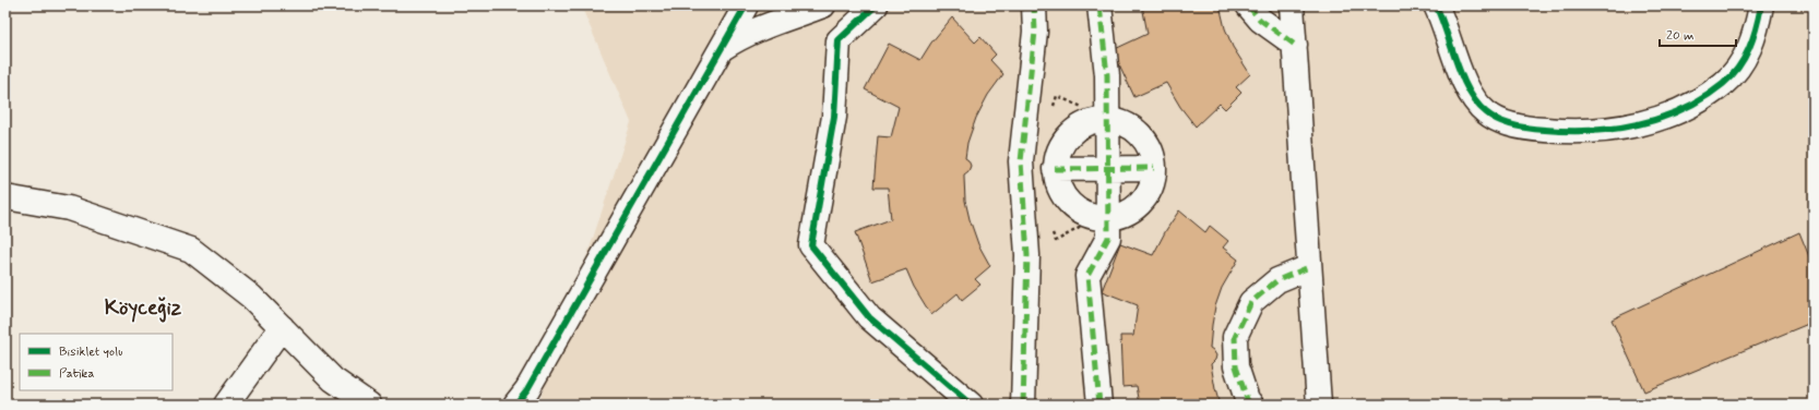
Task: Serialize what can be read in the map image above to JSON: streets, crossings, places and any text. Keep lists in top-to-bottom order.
{
  "districts": ["Köyceğiz"],
  "legend": ["Bisiklet yolu", "Patika"],
  "scale_bar": "20 m"
}
